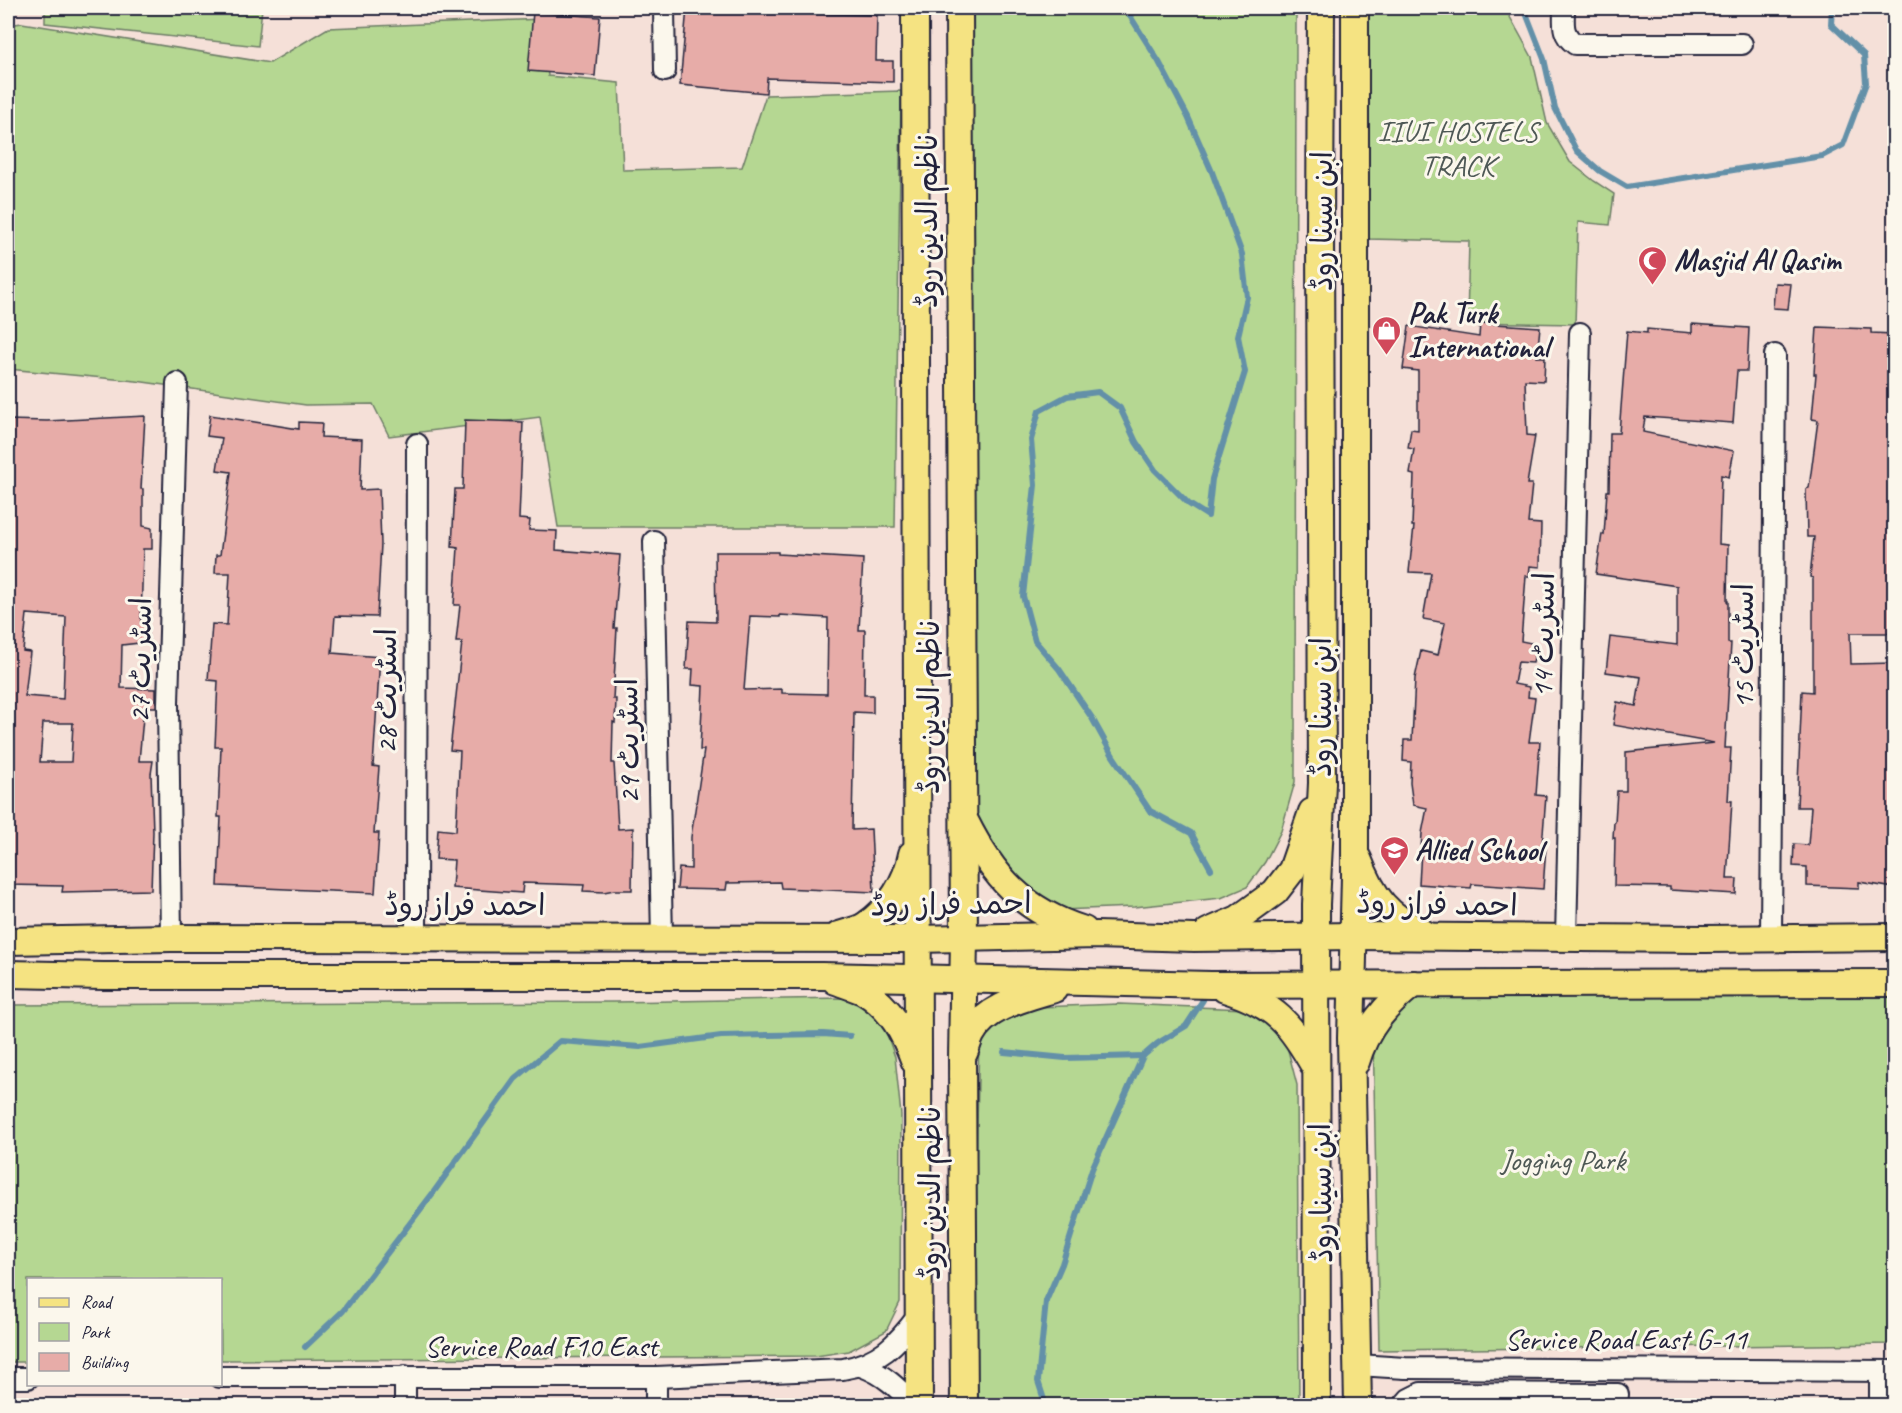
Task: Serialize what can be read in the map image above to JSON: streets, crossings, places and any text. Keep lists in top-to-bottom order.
{
  "streets": {
    "main road": ["ناظم الدین روڈ", "ابن سینا روڈ", "احمد فراز روڈ"],
    "street": [
      "اسٹریٹ 14",
      "اسٹریٹ 15",
      "اسٹریٹ 27",
      "اسٹریٹ 28",
      "اسٹریٹ 29",
      "Service Road East G-11",
      "Service Road F10 East"
    ]
  },
  "crossings": [
    ["ناظم الدین روڈ", "احمد فراز روڈ"],
    ["ناظم الدین روڈ", "Service Road F10 East"],
    ["ابن سینا روڈ", "احمد فراز روڈ"],
    ["ابن سینا روڈ", "Service Road East G-11"],
    ["اسٹریٹ 14", "احمد فراز روڈ"],
    ["اسٹریٹ 15", "احمد فراز روڈ"],
    ["اسٹریٹ 27", "احمد فراز روڈ"],
    ["اسٹریٹ 28", "احمد فراز روڈ"],
    ["اسٹریٹ 29", "احمد فراز روڈ"]
  ],
  "parks": ["IIUI HOSTELS TRACK", "Jogging Park"],
  "places": {
    "mosque": ["Masjid Al Qasim"],
    "shop": ["Pak Turk International"],
    "school or university": ["Allied School"]
  },
  "legend": ["Road", "Park", "Building"]
}
